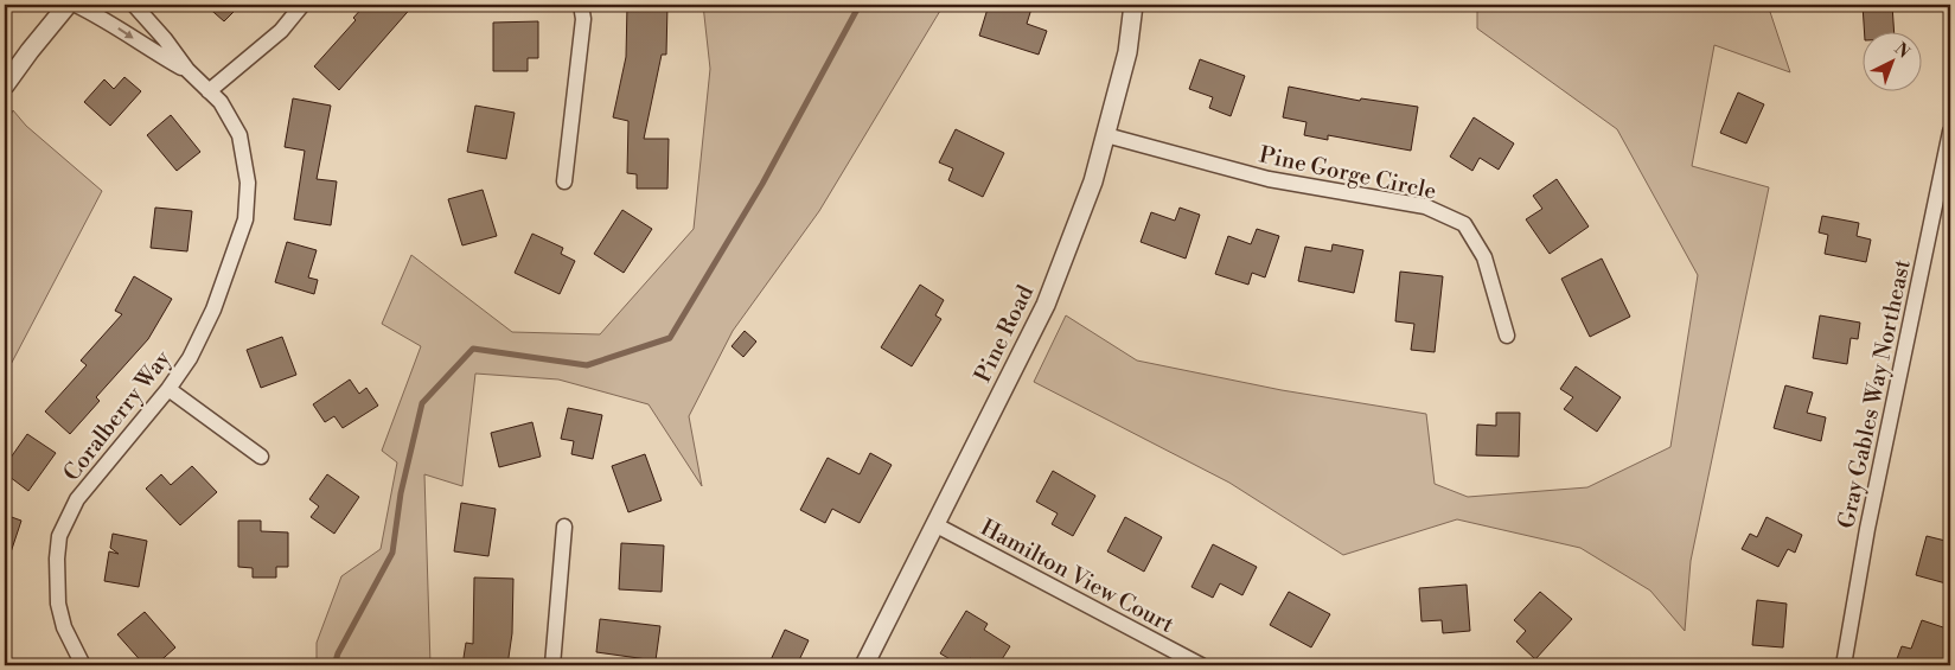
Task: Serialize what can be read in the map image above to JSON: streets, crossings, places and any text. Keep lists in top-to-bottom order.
{
  "streets": {
    "street": [
      "Pine Gorge Circle",
      "Pine Road",
      "Gray Gables Way Northeast",
      "Coralberry Way",
      "Hamilton View Court"
    ]
  },
  "crossings": [
    ["Pine Gorge Circle", "Pine Road"],
    ["Pine Road", "Hamilton View Court"]
  ],
  "north": "top right"
}
